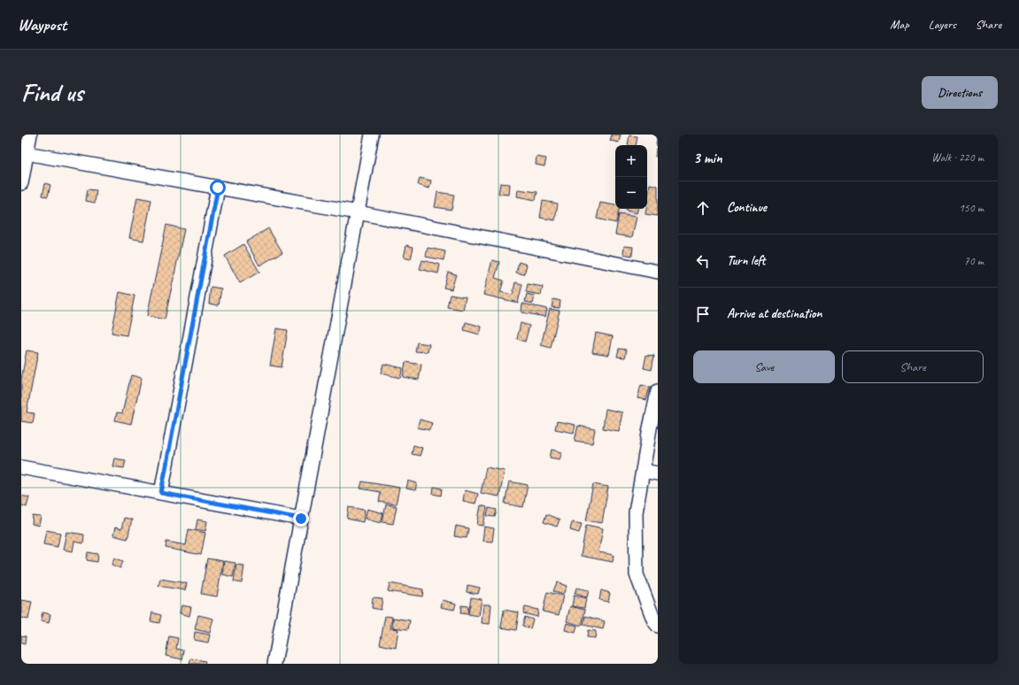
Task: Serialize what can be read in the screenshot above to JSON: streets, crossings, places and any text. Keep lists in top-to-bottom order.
{
  "page": {
    "header": "Waypost",
    "nav": ["Map", "Layers", "Share"],
    "buttons": [
      "Directions",
      ["Save", "Share"]
    ],
    "title": "Find us",
    "heading": ["3 min", "Walk · 220 m"],
    "map_buttons": ["+", "−"],
    "list": [
      ["Continue", "150 m"],
      ["Turn left", "70 m"],
      "Arrive at destination"
    ]
  }
}
